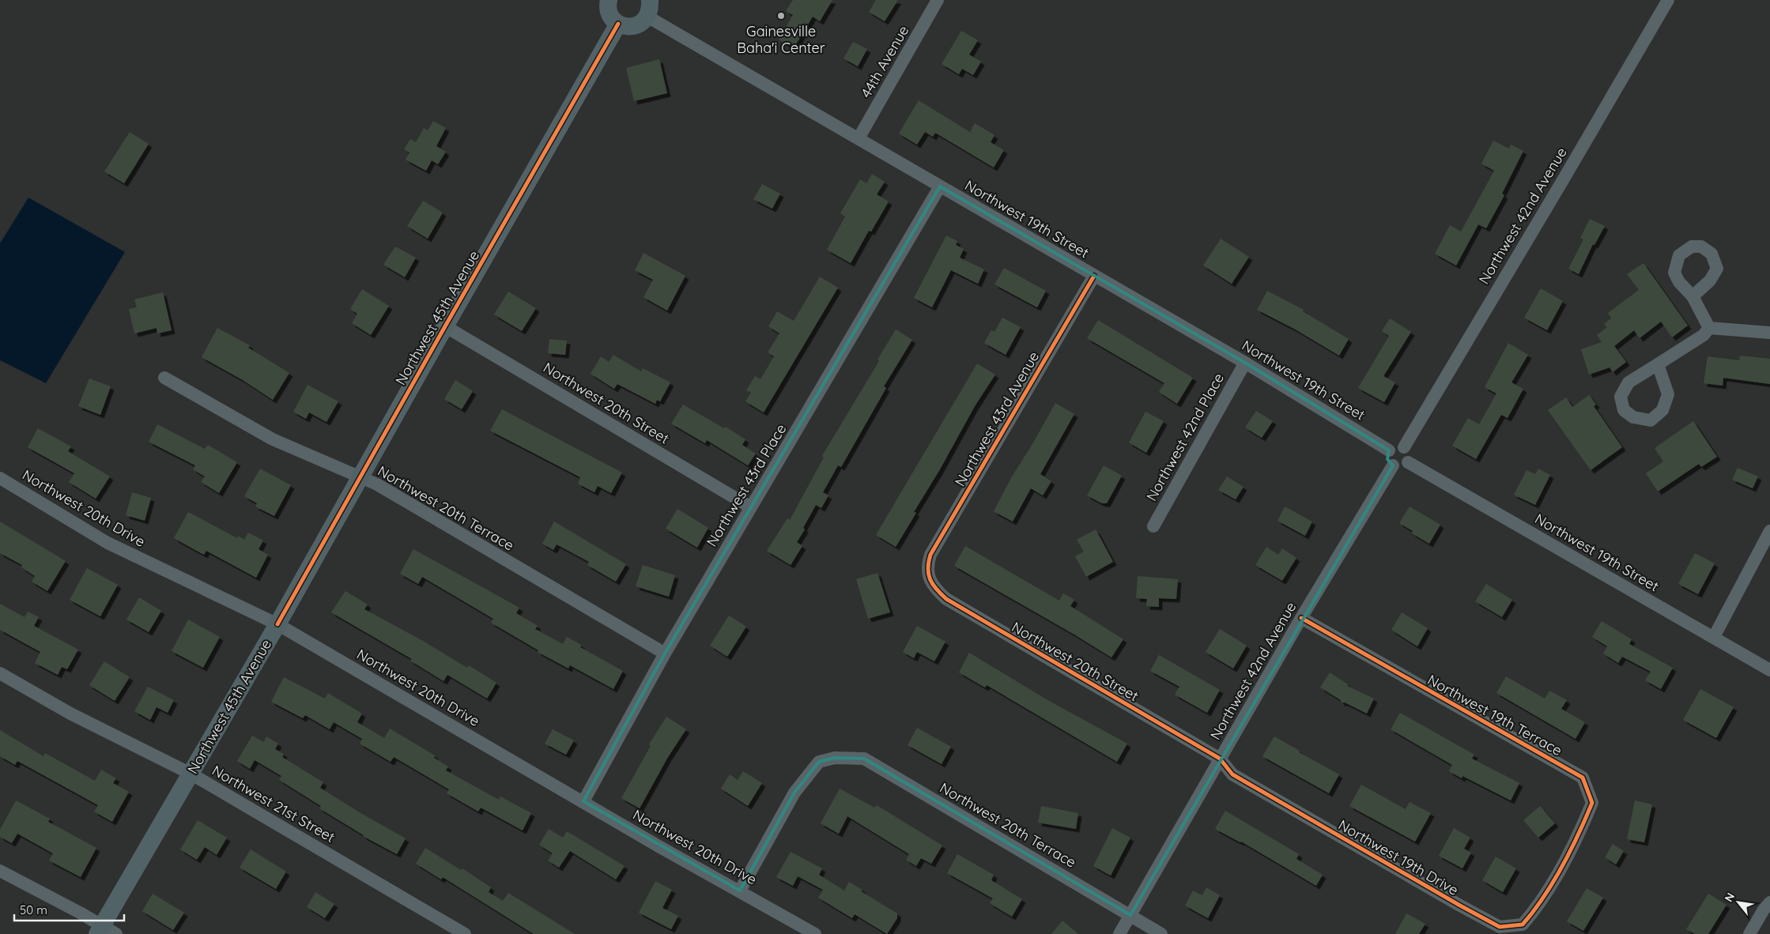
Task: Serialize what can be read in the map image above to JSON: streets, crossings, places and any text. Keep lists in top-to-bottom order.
{
  "streets": {
    "street": [
      "44th Avenue",
      "Northwest 42nd Avenue",
      "Northwest 19th Street",
      "Northwest 45th Avenue",
      "Northwest 20th Street",
      "Northwest 43rd Avenue",
      "Northwest 42nd Place",
      "Northwest 43rd Place",
      "Northwest 20th Drive",
      "Northwest 20th Terrace",
      "Northwest 19th Terrace",
      "Northwest 21st Street",
      "Northwest 19th Drive"
    ]
  },
  "crossings": [
    ["44th Avenue", "Northwest 19th Street"],
    ["Northwest 42nd Avenue", "Northwest 19th Street"],
    ["Northwest 42nd Avenue", "Northwest 20th Street"],
    ["Northwest 42nd Avenue", "Northwest 20th Terrace"],
    ["Northwest 42nd Avenue", "Northwest 19th Terrace"],
    ["Northwest 42nd Avenue", "Northwest 19th Drive"],
    ["Northwest 19th Street", "Northwest 43rd Avenue"],
    ["Northwest 19th Street", "Northwest 42nd Place"],
    ["Northwest 19th Street", "Northwest 43rd Place"],
    ["Northwest 45th Avenue", "Northwest 20th Street"],
    ["Northwest 45th Avenue", "Northwest 20th Drive"],
    ["Northwest 45th Avenue", "Northwest 20th Terrace"],
    ["Northwest 45th Avenue", "Northwest 21st Street"],
    ["Northwest 20th Street", "Northwest 43rd Avenue"],
    ["Northwest 20th Street", "Northwest 43rd Place"],
    ["Northwest 20th Street", "Northwest 19th Drive"],
    ["Northwest 43rd Place", "Northwest 20th Drive"],
    ["Northwest 43rd Place", "Northwest 20th Terrace"],
    ["Northwest 20th Drive", "Northwest 20th Terrace"],
    ["Northwest 19th Terrace", "Northwest 19th Drive"]
  ],
  "places": ["Gainesville Baha'i Center"],
  "scale_bar": "50 m",
  "north": "top left"
}
